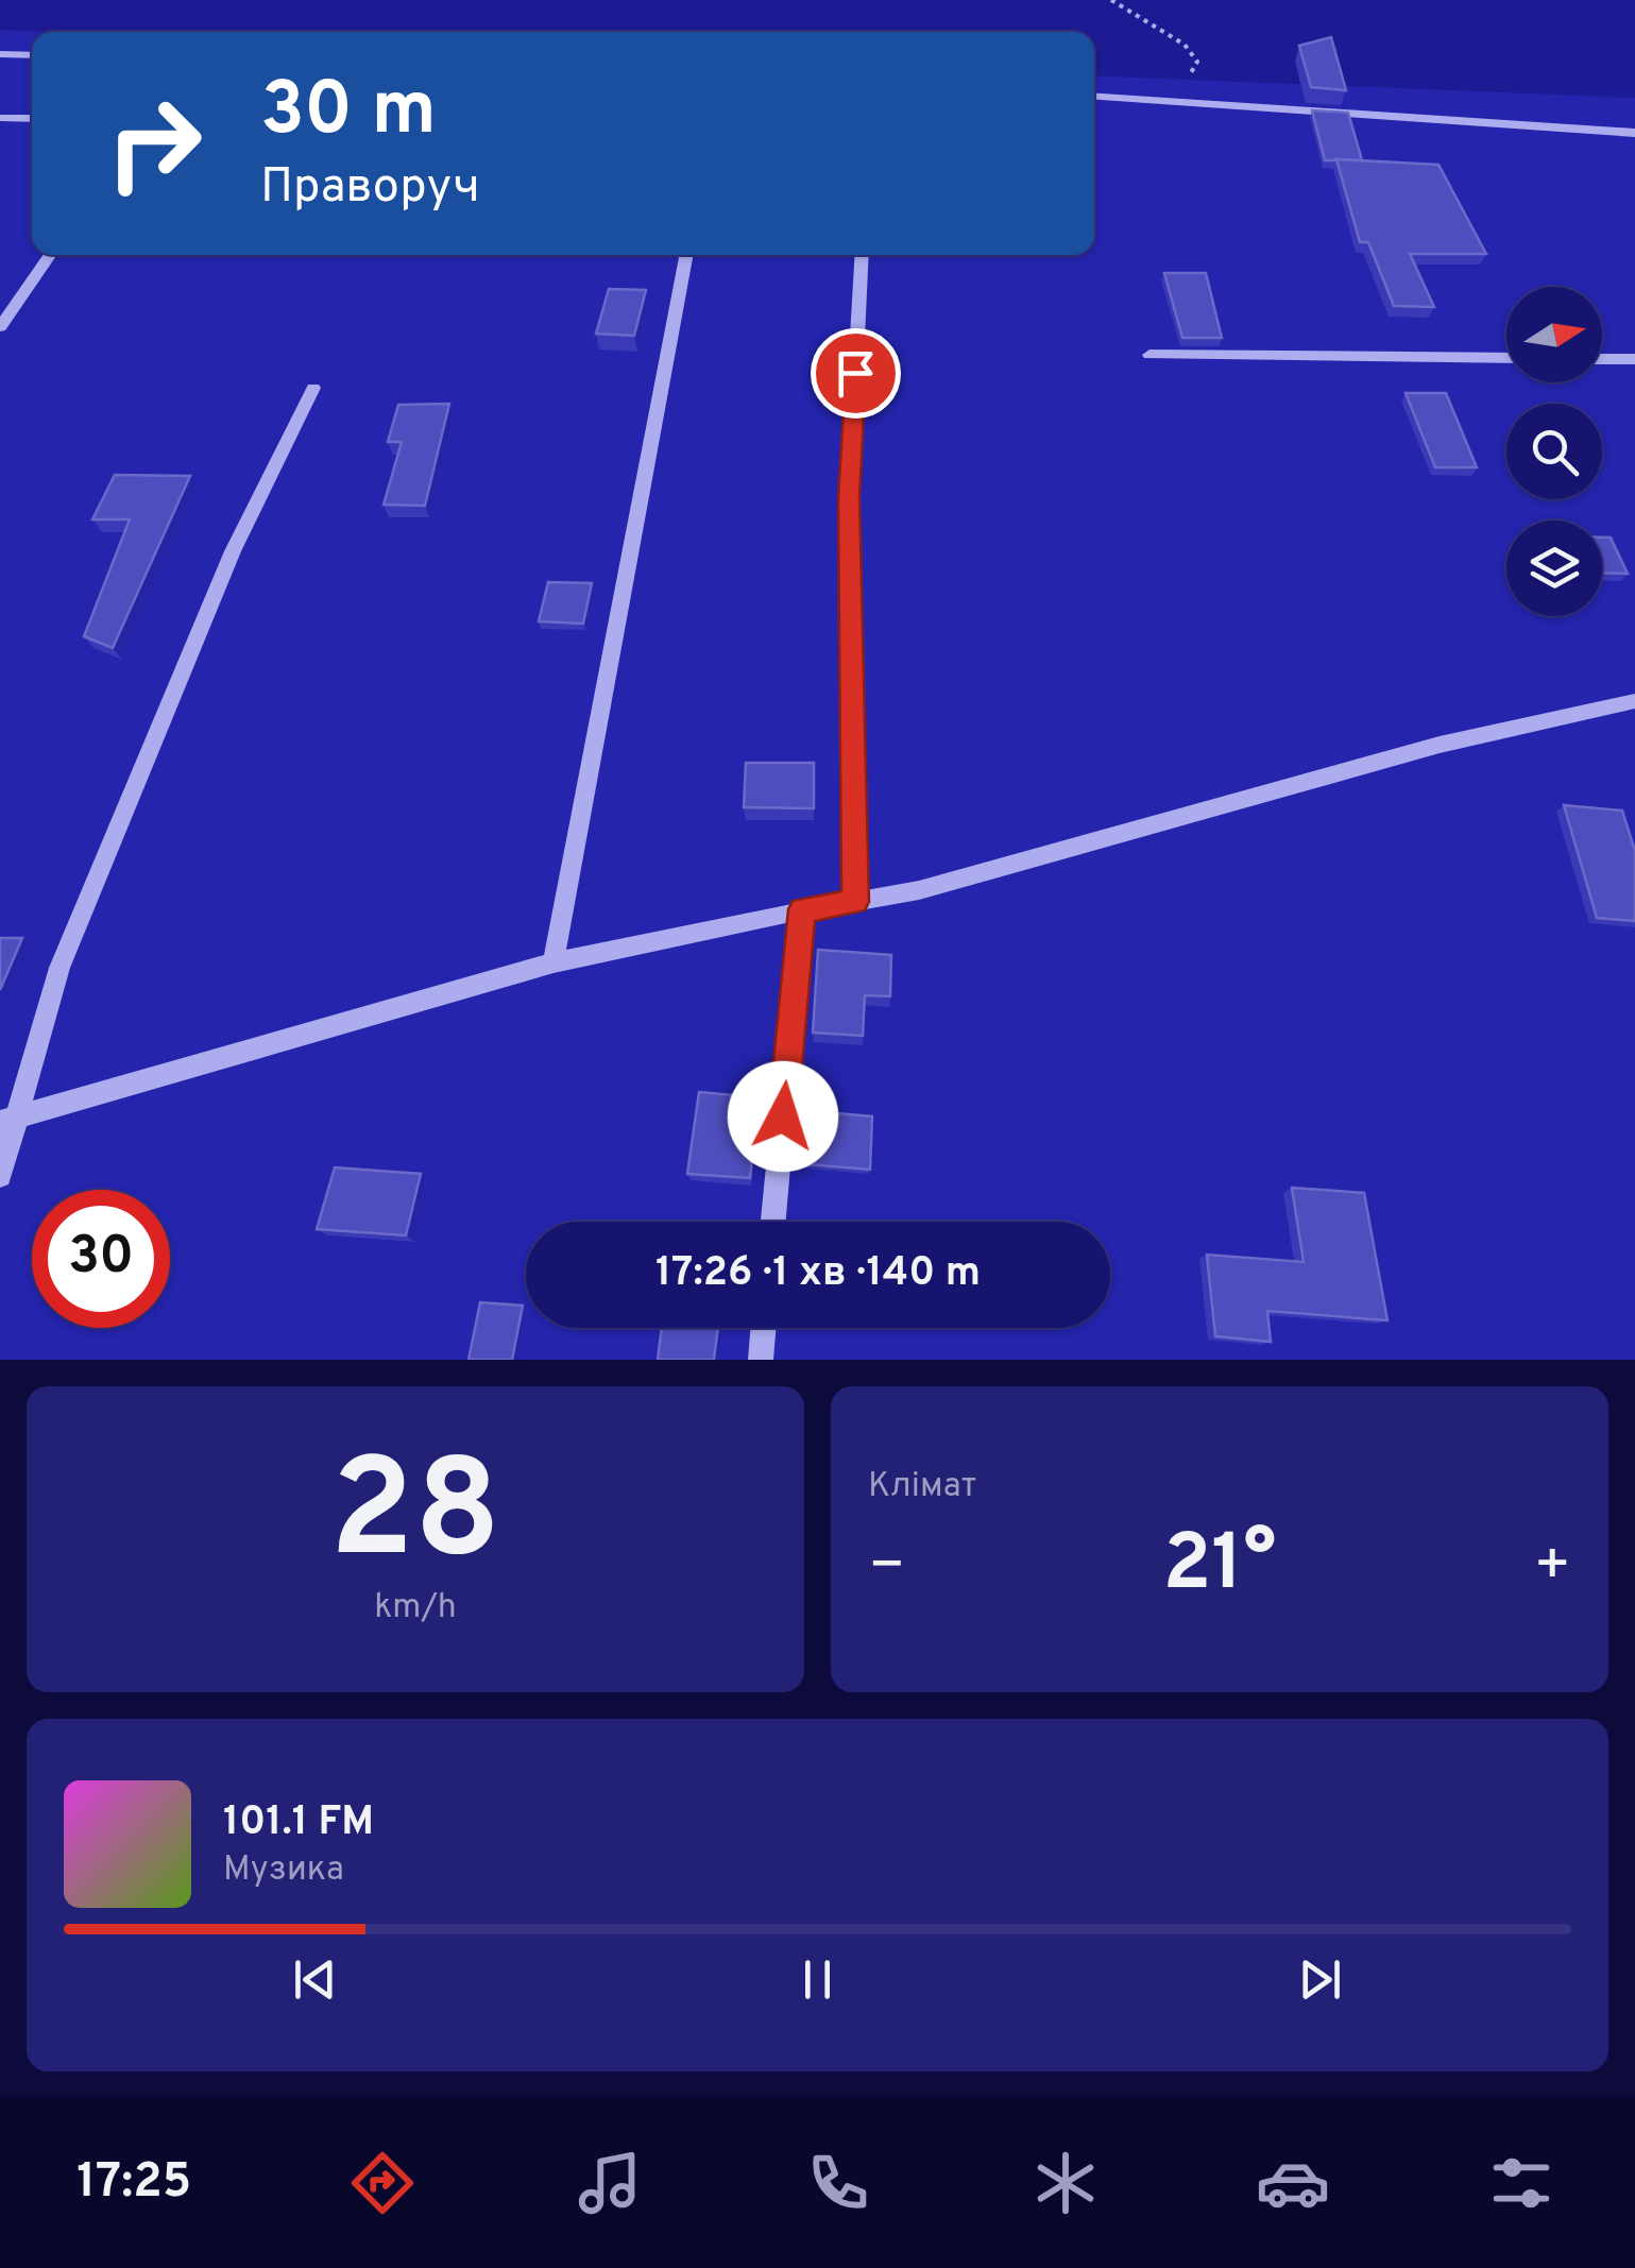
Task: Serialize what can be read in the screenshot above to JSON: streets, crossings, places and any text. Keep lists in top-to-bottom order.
{
  "north": "right",
  "page": {
    "turn": ["30 m", "Праворуч"],
    "limit": "30",
    "trip": "17:26 · 1 хв · 140 m",
    "tile": [
      ["28", "km/h"],
      "Клімат"
    ],
    "heat": ["−", "21°", "+"],
    "song": ["101.1 FM", "Музика"],
    "tabs": "17:25"
  }
}
